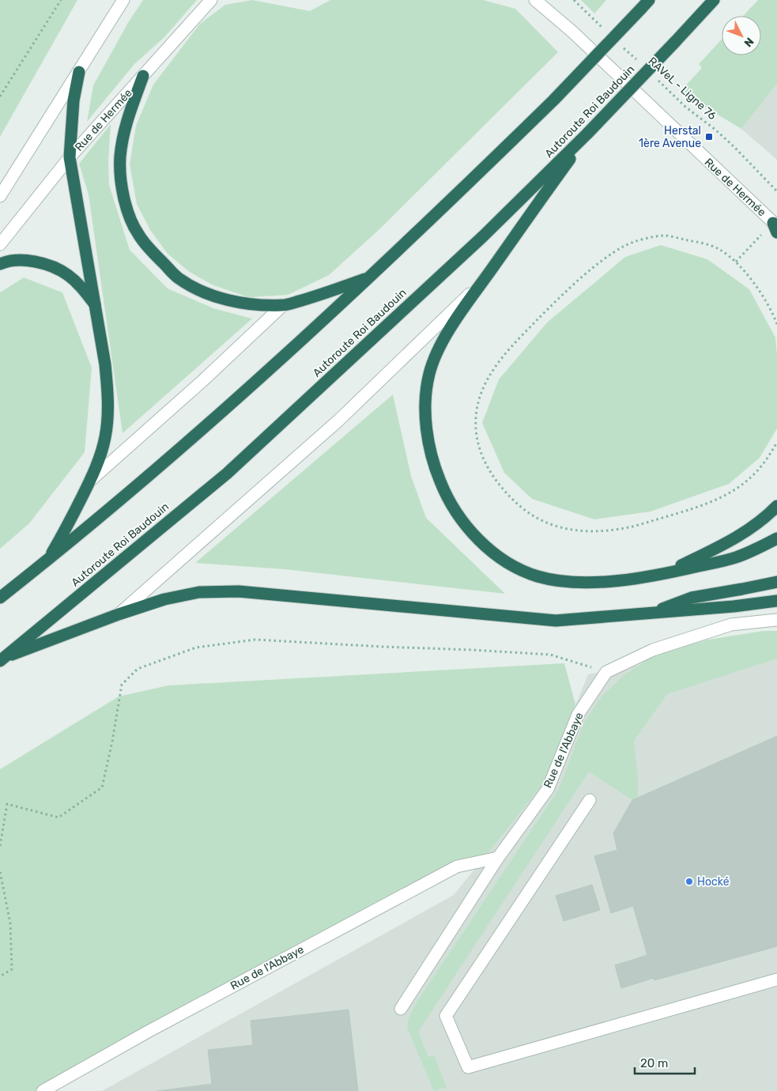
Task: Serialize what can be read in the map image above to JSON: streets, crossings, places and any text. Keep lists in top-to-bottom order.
{
  "streets": {
    "highway": ["Autoroute Roi Baudouin"],
    "street": ["Rue de Hermée", "Rue de l'Abbaye"],
    "path": ["RAVeL - Ligne 76"]
  },
  "places": {
    "transit": ["Herstal 1ère Avenue"],
    "other": ["Hocké"]
  },
  "scale_bar": "20 m",
  "north": "bottom right"
}
